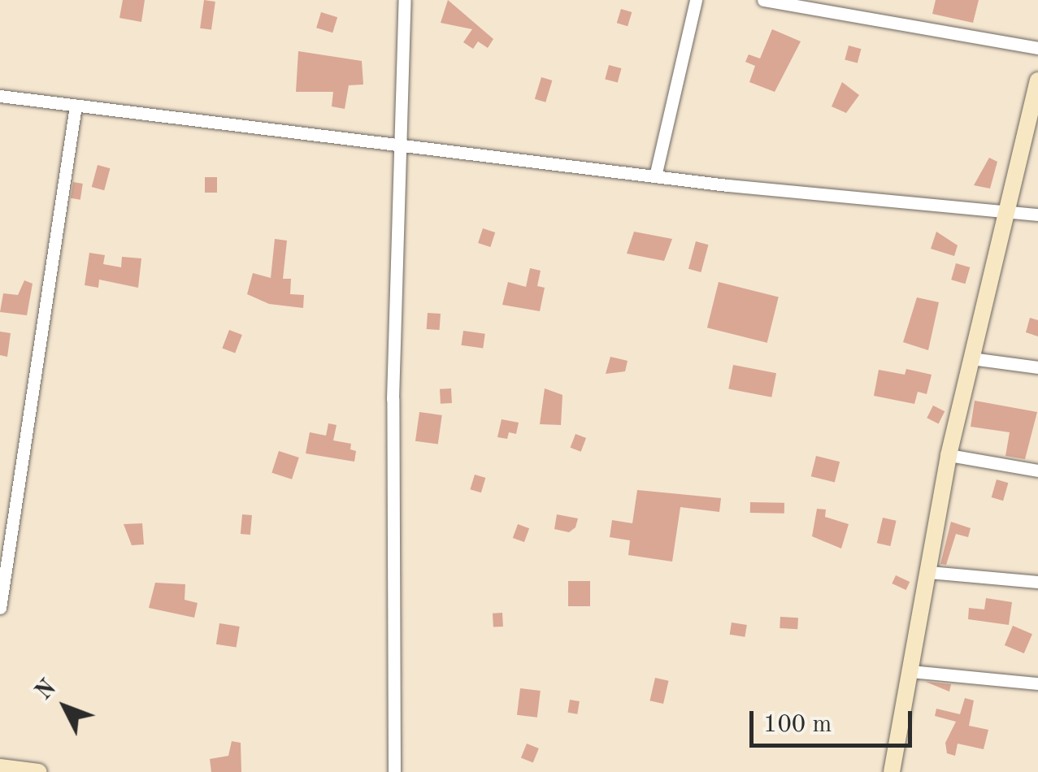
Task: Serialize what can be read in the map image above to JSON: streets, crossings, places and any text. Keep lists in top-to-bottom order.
{
  "scale_bar": "100 m",
  "north": "top left"
}
